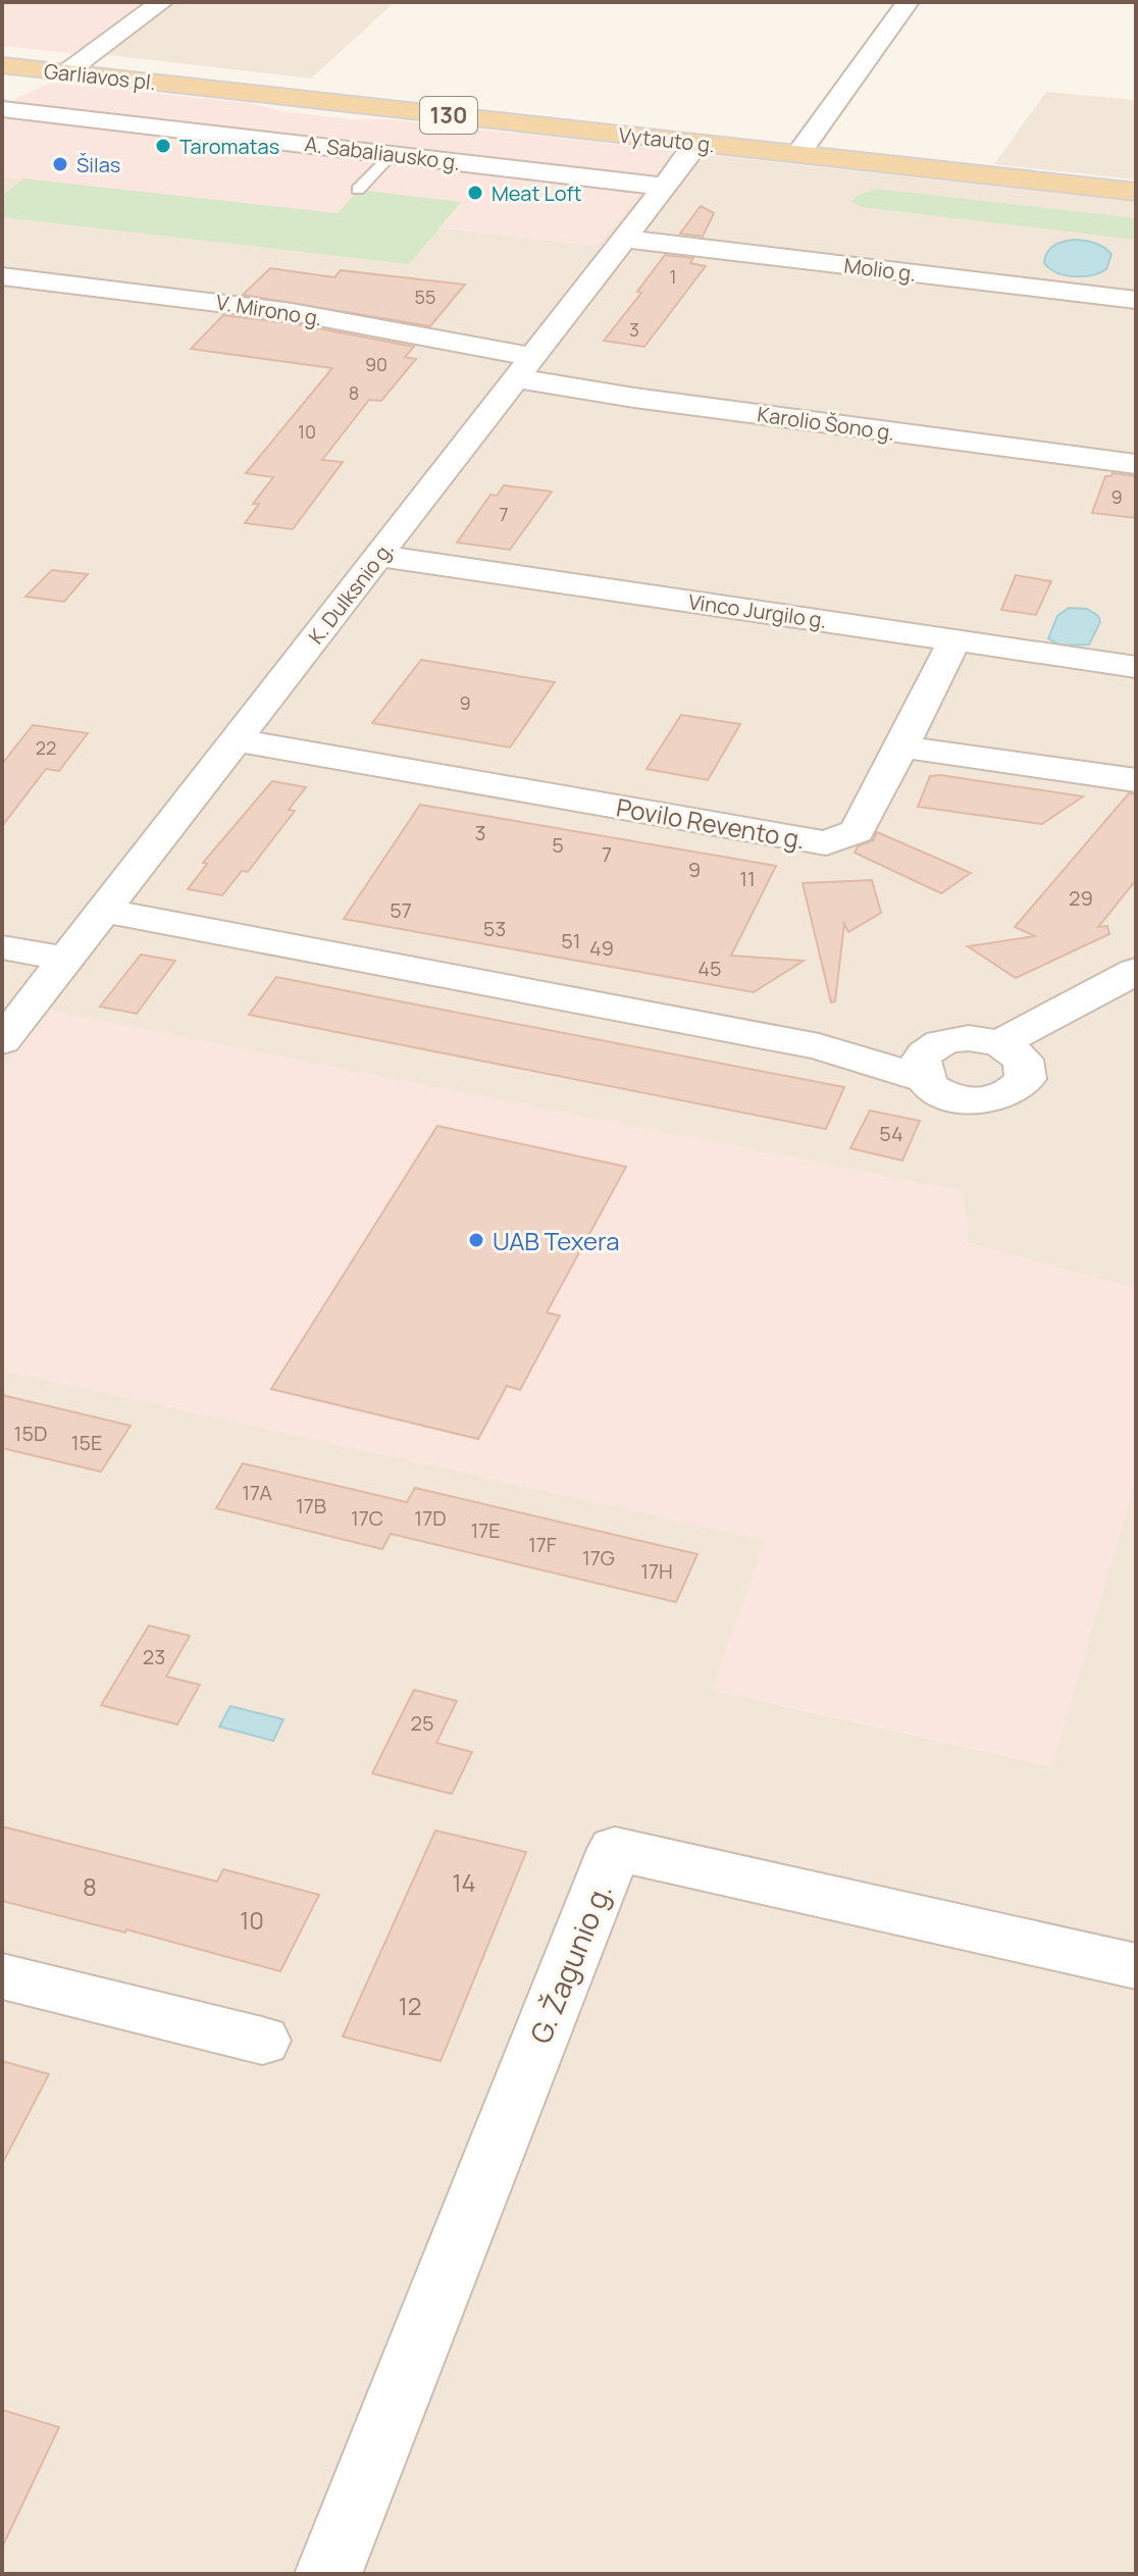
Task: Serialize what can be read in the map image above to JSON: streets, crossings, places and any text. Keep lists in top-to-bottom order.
{
  "streets": {
    "main road": ["Garliavos pl.", "130", "Vytauto g."],
    "street": [
      "A. Sabaliausko g.",
      "Molio g.",
      "V. Mirono g.",
      "Karolio Šono g.",
      "K. Dulksnio g.",
      "Vinco Jurgilo g.",
      "Povilo Revento g.",
      "G. Žagunio g."
    ]
  },
  "crossings": [
    ["Garliavos pl.", "Vytauto g."],
    ["Vytauto g.", "K. Dulksnio g."],
    ["A. Sabaliausko g.", "K. Dulksnio g."],
    ["Molio g.", "K. Dulksnio g."],
    ["V. Mirono g.", "Karolio Šono g."],
    ["V. Mirono g.", "K. Dulksnio g."],
    ["Karolio Šono g.", "K. Dulksnio g."],
    ["K. Dulksnio g.", "Vinco Jurgilo g."],
    ["K. Dulksnio g.", "Povilo Revento g."],
    ["Vinco Jurgilo g.", "Povilo Revento g."]
  ],
  "places": [
    "Taromatas",
    "Šilas",
    "Meat Loft",
    "UAB Texera"
  ],
  "house_numbers": [
    "1",
    "55",
    "3",
    "90",
    "8",
    "10",
    "9",
    "7",
    "9",
    "22",
    "3",
    "5",
    "7",
    "9",
    "11",
    "29",
    "57",
    "53",
    "51",
    "49",
    "45",
    "54",
    "15D",
    "15E",
    "17A",
    "17B",
    "17C",
    "17D",
    "17E",
    "17F",
    "17G",
    "17H",
    "23",
    "25",
    "14",
    "8",
    "10",
    "12"
  ]
}
